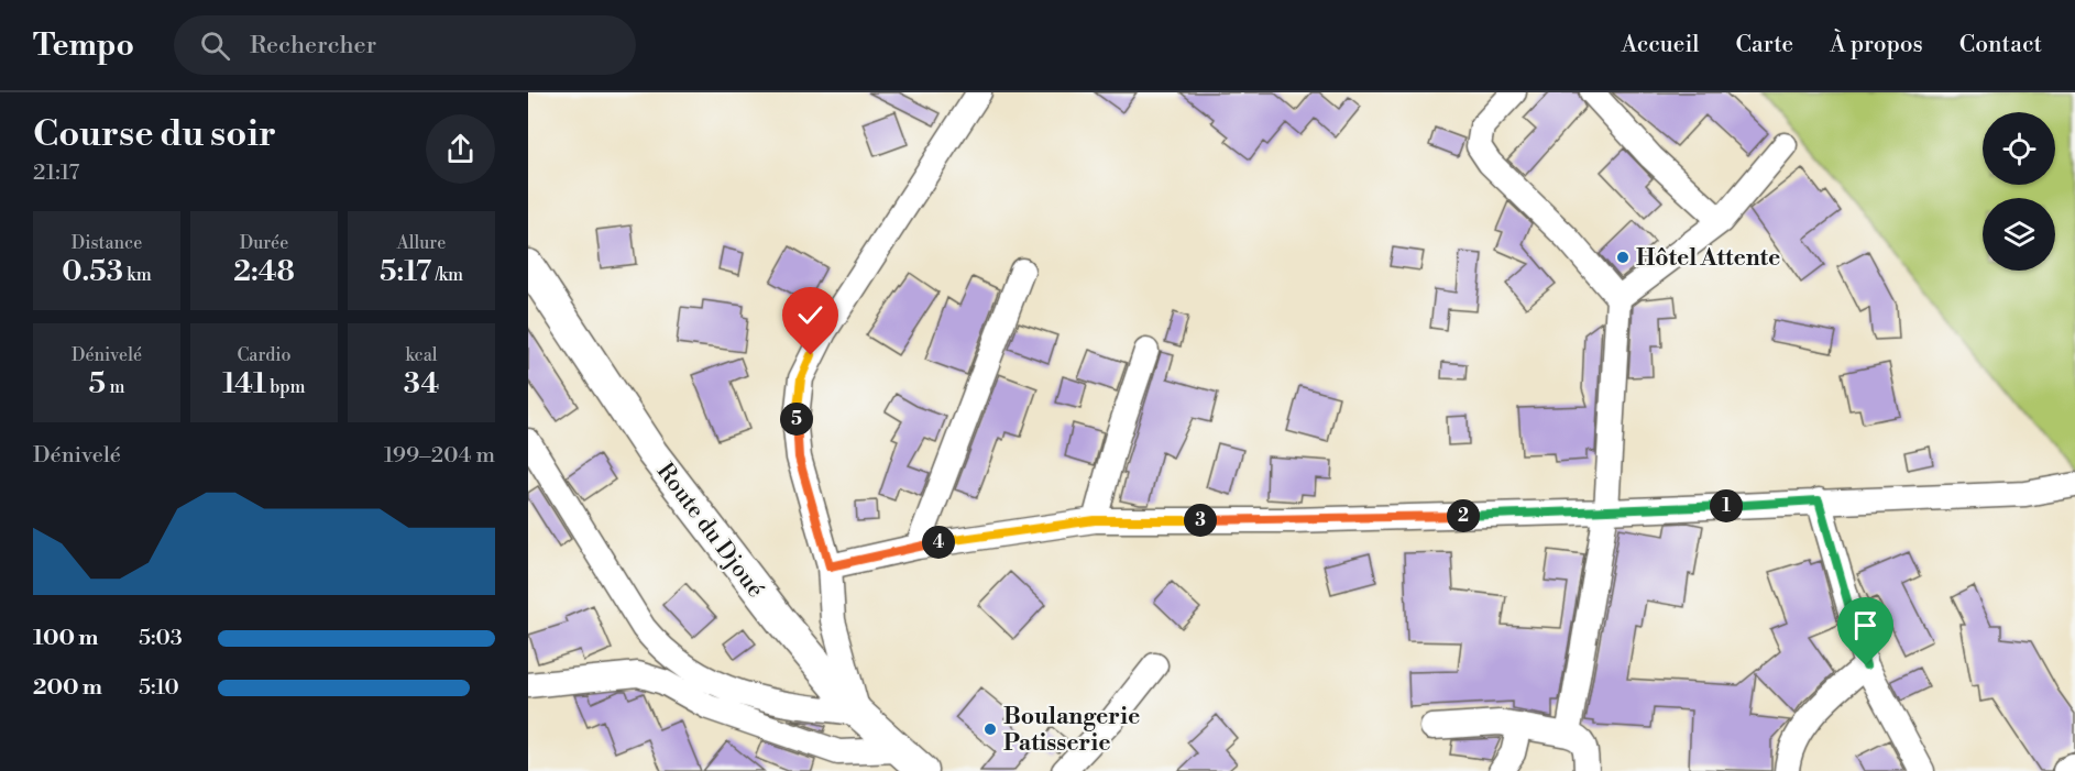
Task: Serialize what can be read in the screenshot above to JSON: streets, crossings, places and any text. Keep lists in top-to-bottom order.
{
  "streets": {
    "main road": ["Route du Djoué"]
  },
  "places": ["Hôtel Attente", "Boulangerie Patisserie"],
  "page": {
    "header": "Tempo",
    "search": "Rechercher",
    "nav": [
      "Accueil",
      "Carte",
      "À propos",
      "Contact"
    ],
    "heading": ["Course du soir", "21:17"],
    "stats": [
      ["Distance", "0.53 km"],
      ["Durée", "2:48"],
      ["Allure", "5:17 /km"],
      ["Dénivelé", "5 m"],
      ["Cardio", "141 bpm"],
      ["kcal", "34"]
    ],
    "pins": [
      "5",
      "1",
      "2",
      "3",
      "4"
    ],
    "chart": ["Dénivelé", "199–204 m"],
    "list": [
      {
        "name": "100 m",
        "note": "5:03"
      },
      {
        "name": "200 m",
        "note": "5:10"
      }
    ]
  }
}
